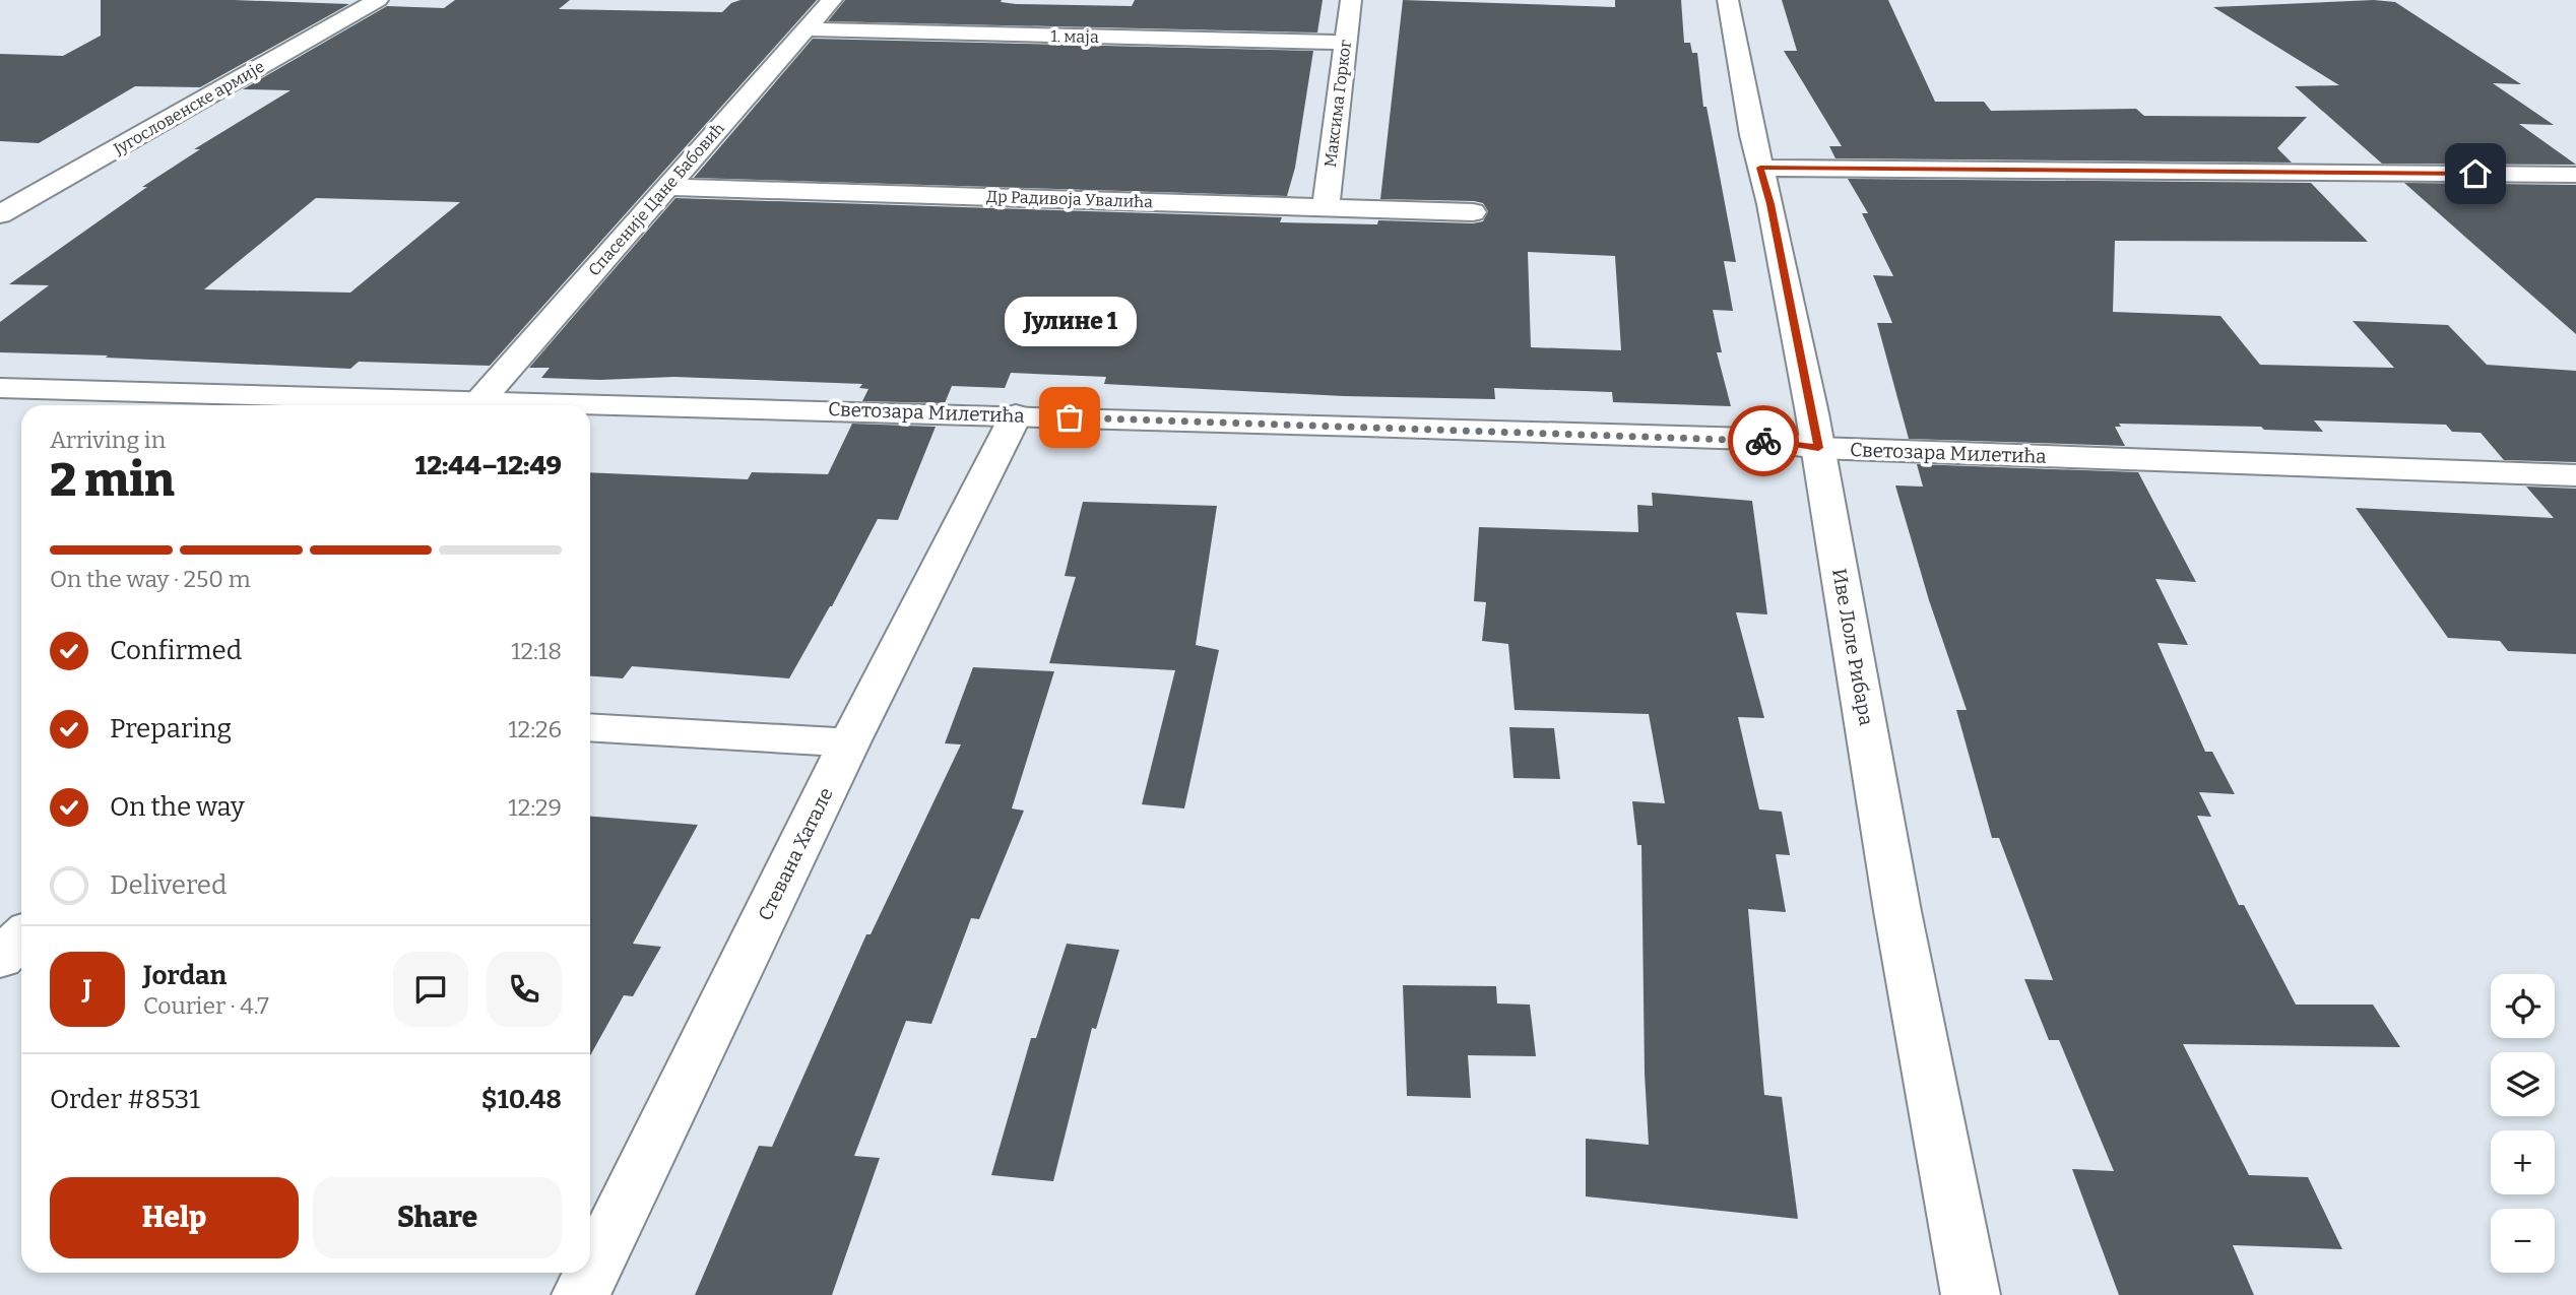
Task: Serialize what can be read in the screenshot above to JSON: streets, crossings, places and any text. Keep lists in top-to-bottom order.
{
  "streets": {
    "street": [
      "1. маја",
      "Максима Горког",
      "Југословенске армије",
      "Спасеније Цане Бабовић",
      "Др Радивоја Увалића",
      "Светозара Милетића",
      "Иве Лоле Рибара",
      "Стевана Хатале"
    ]
  },
  "crossings": [
    ["1. маја", "Максима Горког"],
    ["1. маја", "Спасеније Цане Бабовић"],
    ["Максима Горког", "Др Радивоја Увалића"],
    ["Спасеније Цане Бабовић", "Др Радивоја Увалића"],
    ["Спасеније Цане Бабовић", "Светозара Милетића"],
    ["Светозара Милетића", "Иве Лоле Рибара"],
    ["Светозара Милетића", "Стевана Хатале"]
  ],
  "places": ["Јулине 1"],
  "page": {
    "bubble": "Јулине 1",
    "heading": ["2 min", "Arriving in", "12:44–12:49"],
    "panel": [
      "Jordan",
      "Courier · 4.7",
      "Order #8531",
      "$10.48"
    ],
    "bar": "On the way · 250 m",
    "list": [
      ["Confirmed", "12:18"],
      ["Preparing", "12:26"],
      ["On the way", "12:29"],
      "Delivered"
    ],
    "round": "J",
    "map_buttons": ["+", "−"],
    "buttons": ["Help", "Share"]
  }
}
